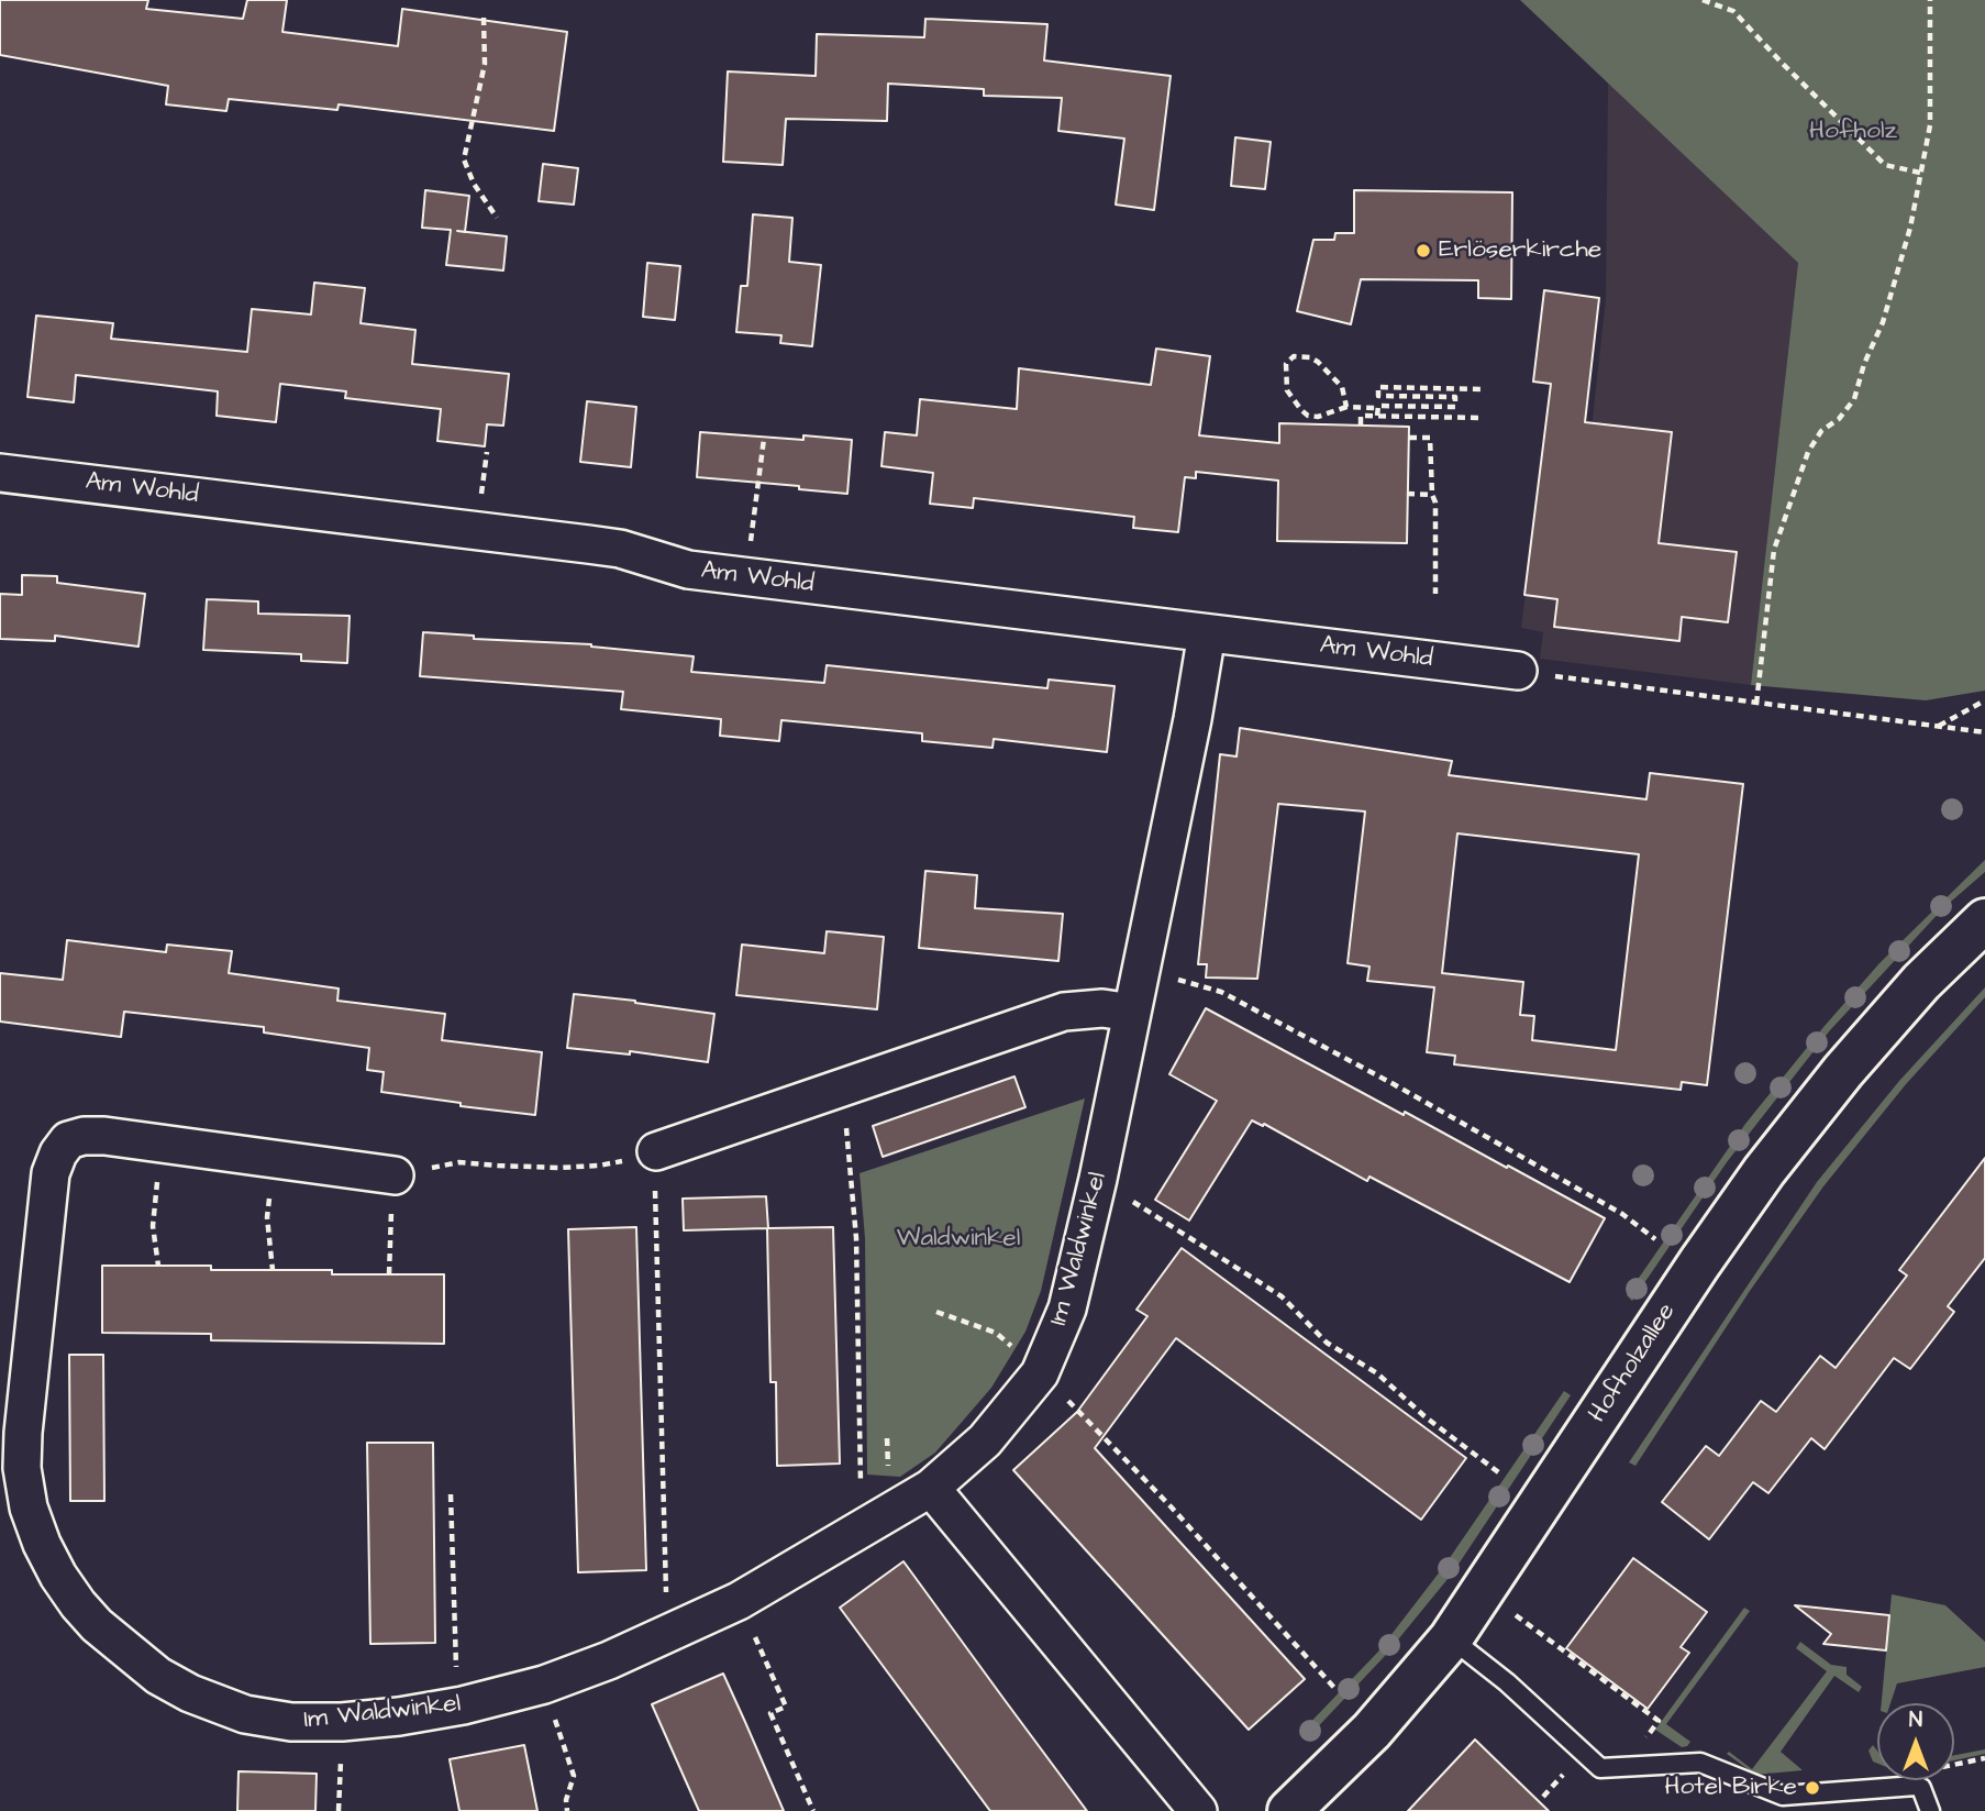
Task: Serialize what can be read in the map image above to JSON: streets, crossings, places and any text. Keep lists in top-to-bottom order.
{
  "streets": {
    "street": ["Am Wohld", "Im Waldwinkel", "Hofholzallee"]
  },
  "crossings": [
    ["Am Wohld", "Im Waldwinkel"]
  ],
  "parks": ["Hofholz", "Waldwinkel"],
  "places": ["Erlöserkirche", "Hotel Birke"],
  "north": "top"
}
